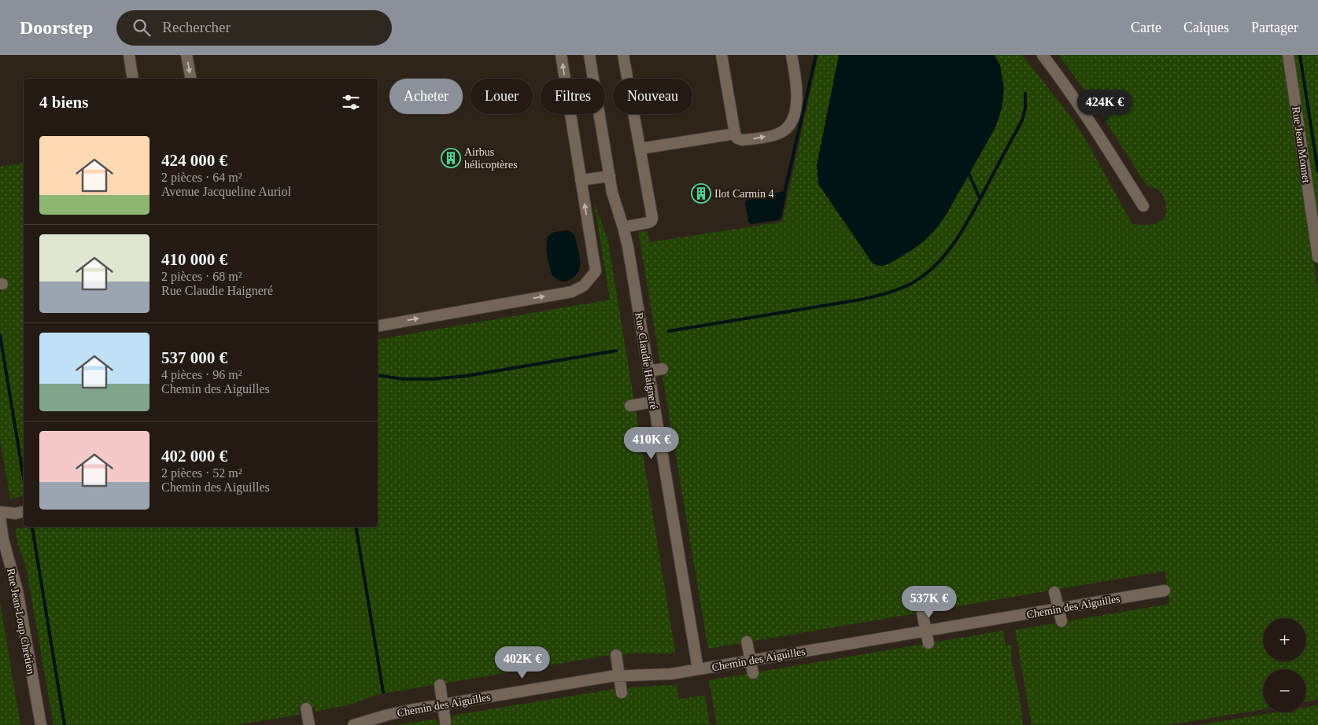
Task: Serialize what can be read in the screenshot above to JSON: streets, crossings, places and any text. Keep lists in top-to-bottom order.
{
  "streets": {
    "street": [
      "Rue Jean Monnet",
      "Rue Claudie Haigneré",
      "Chemin des Aiguilles",
      "Rue Jean-Loup Chrétien"
    ]
  },
  "crossings": [
    ["Rue Claudie Haigneré", "Chemin des Aiguilles"]
  ],
  "places": {
    "building": ["Airbus hélicoptères", "Ilot Carmin 4"]
  },
  "page": {
    "header": "Doorstep",
    "search": "Rechercher",
    "nav": ["Carte", "Calques", "Partager"],
    "chip": [
      "Acheter",
      "Louer",
      "Filtres",
      "Nouveau"
    ],
    "heading": "4 biens",
    "price": [
      "424K €",
      "410K €",
      "537K €",
      "402K €"
    ],
    "list": [
      {
        "name": "424 000 €",
        "note": "2 pièces · 64 m² · Avenue Jacqueline Auriol"
      },
      {
        "name": "410 000 €",
        "note": "2 pièces · 68 m² · Rue Claudie Haigneré"
      },
      {
        "name": "537 000 €",
        "note": "4 pièces · 96 m² · Chemin des Aiguilles"
      },
      {
        "name": "402 000 €",
        "note": "2 pièces · 52 m² · Chemin des Aiguilles"
      }
    ],
    "map_buttons": ["+", "−"]
  }
}
